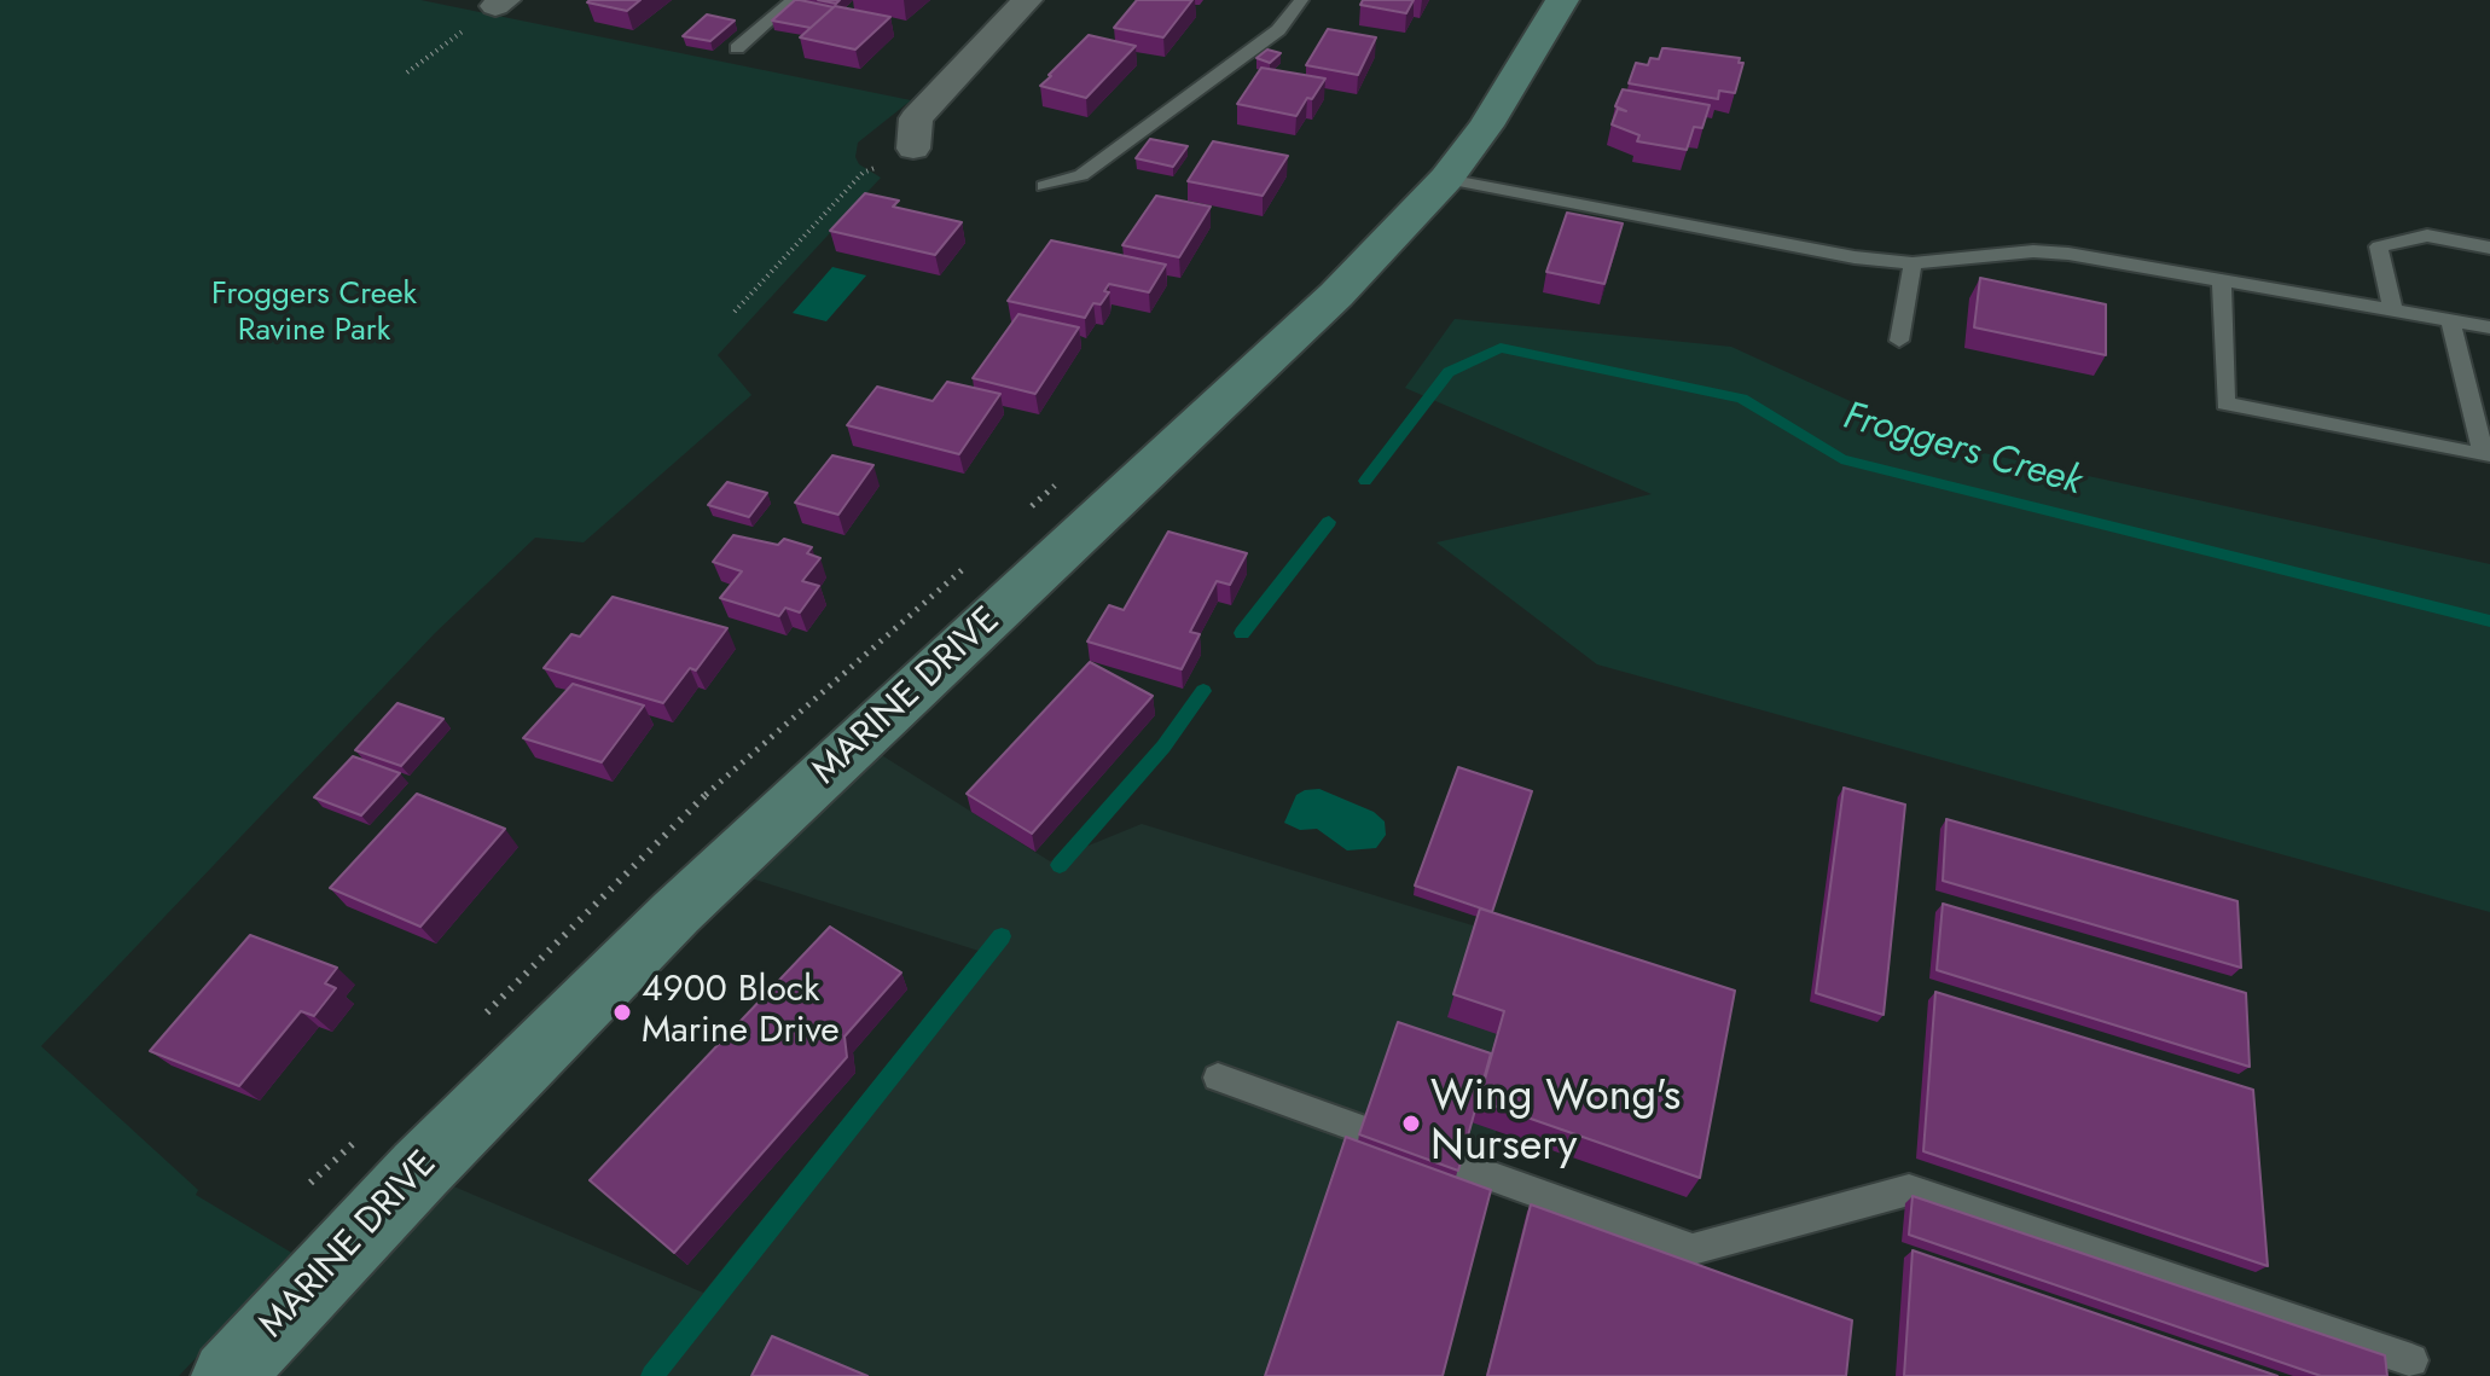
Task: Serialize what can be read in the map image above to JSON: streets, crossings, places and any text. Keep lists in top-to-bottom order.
{
  "streets": {
    "street": ["MARINE DRIVE"]
  },
  "water": ["Froggers Creek"],
  "parks": ["Froggers Creek Ravine Park"],
  "places": ["4900 Block Marine Drive", "Wing Wong's Nursery"]
}
